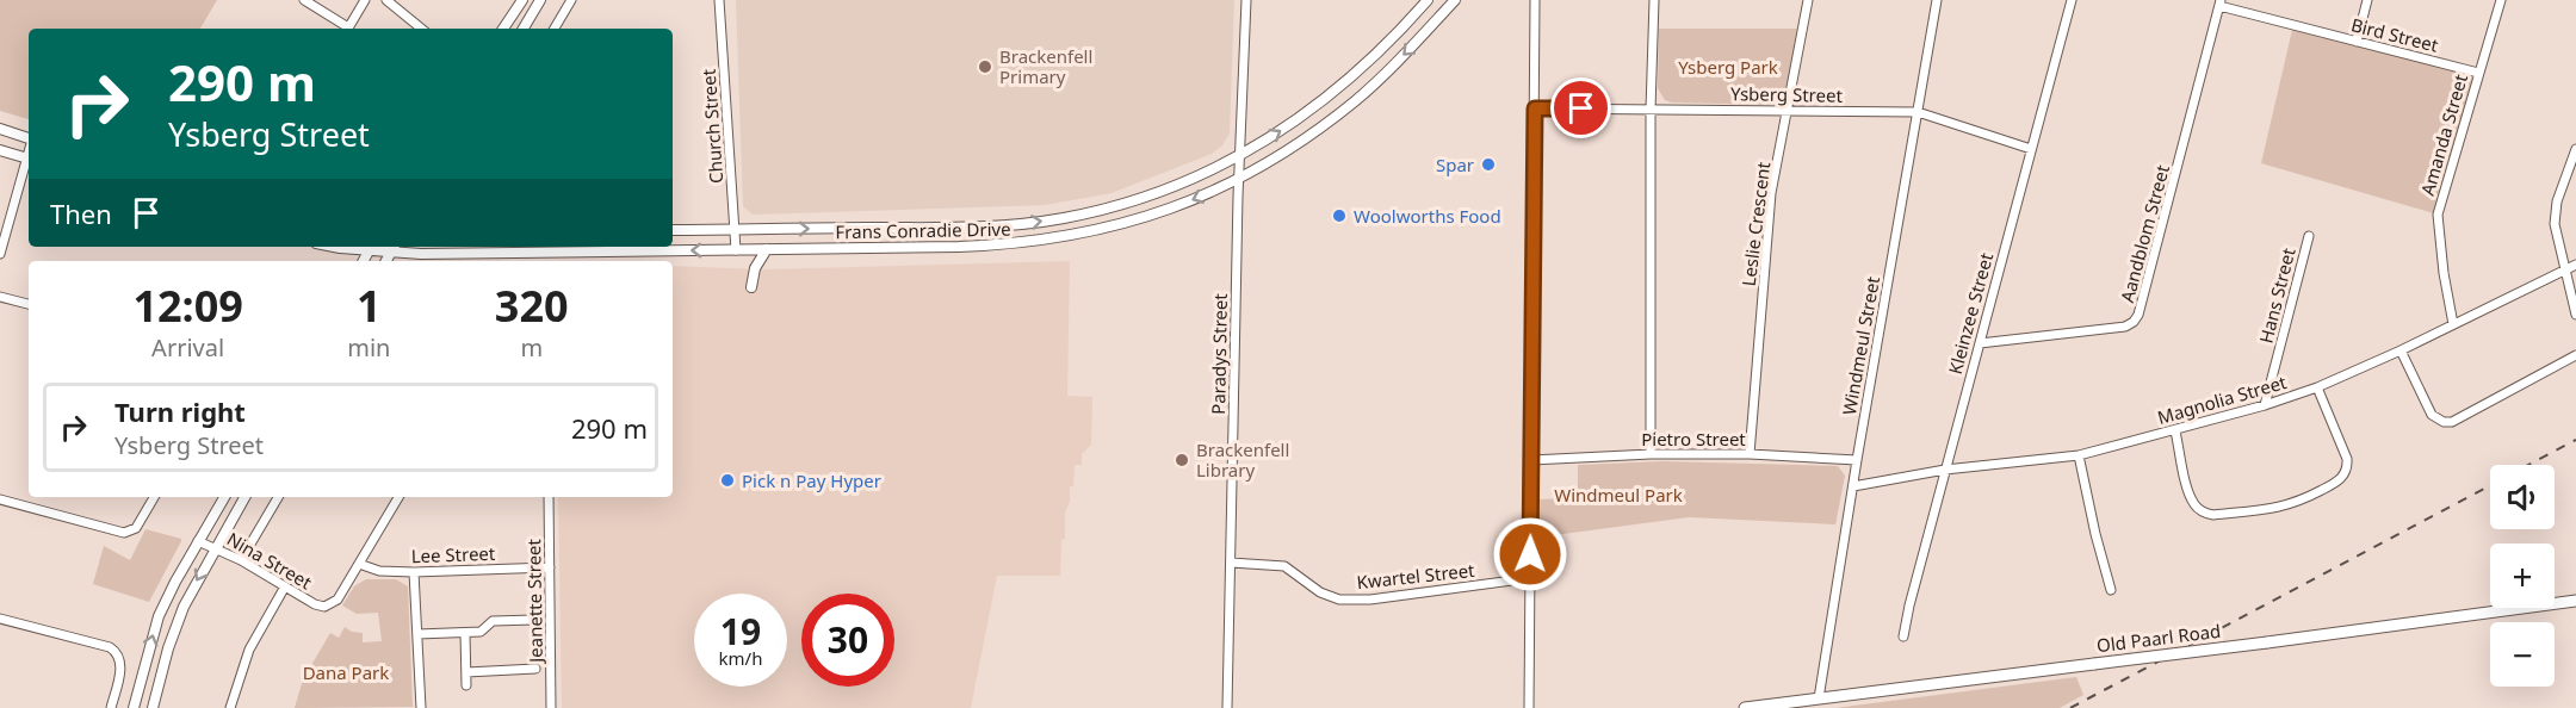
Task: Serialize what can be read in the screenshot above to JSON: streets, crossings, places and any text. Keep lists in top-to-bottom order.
{
  "streets": {
    "main road": ["Old Paarl Road"],
    "street": [
      "Bird Street",
      "Ysberg Street",
      "Church Street",
      "Amanda Street",
      "Leslie Crescent",
      "Frans Conradie Drive",
      "Aandblom Street",
      "Hans Street",
      "Kleinzee Street",
      "Windmeul Street",
      "Paradys Street",
      "Magnolia Street",
      "Pietro Street",
      "Lee Street",
      "Nina Street",
      "Kwartel Street",
      "Jeanette Street"
    ]
  },
  "crossings": [
    ["Bird Street", "Amanda Street"],
    ["Bird Street", "Aandblom Street"],
    ["Ysberg Street", "Leslie Crescent"],
    ["Ysberg Street", "Kleinzee Street"],
    ["Ysberg Street", "Windmeul Street"],
    ["Church Street", "Frans Conradie Drive"],
    ["Amanda Street", "Magnolia Street"],
    ["Leslie Crescent", "Pietro Street"],
    ["Frans Conradie Drive", "Paradys Street"],
    ["Aandblom Street", "Kleinzee Street"],
    ["Hans Street", "Magnolia Street"],
    ["Kleinzee Street", "Magnolia Street"],
    ["Windmeul Street", "Magnolia Street"],
    ["Windmeul Street", "Pietro Street"],
    ["Windmeul Street", "Old Paarl Road"],
    ["Paradys Street", "Kwartel Street"],
    ["Lee Street", "Nina Street"],
    ["Lee Street", "Jeanette Street"]
  ],
  "parks": ["Ysberg Park", "Windmeul Park", "Dana Park"],
  "places": [
    "Brackenfell Primary",
    "Spar",
    "Woolworths Food",
    "Brackenfell Library",
    "Pick n Pay Hyper"
  ],
  "page": {
    "turn": ["290 m", "Ysberg Street"],
    "then": "Then",
    "eta": [
      "12:09",
      "Arrival",
      "1",
      "min",
      "320",
      "m"
    ],
    "list": [
      {
        "name": "Turn right",
        "note": "Ysberg Street",
        "value": "290 m"
      }
    ],
    "map_buttons": ["+", "−"],
    "speed": "19 km/h",
    "limit": "30"
  }
}
